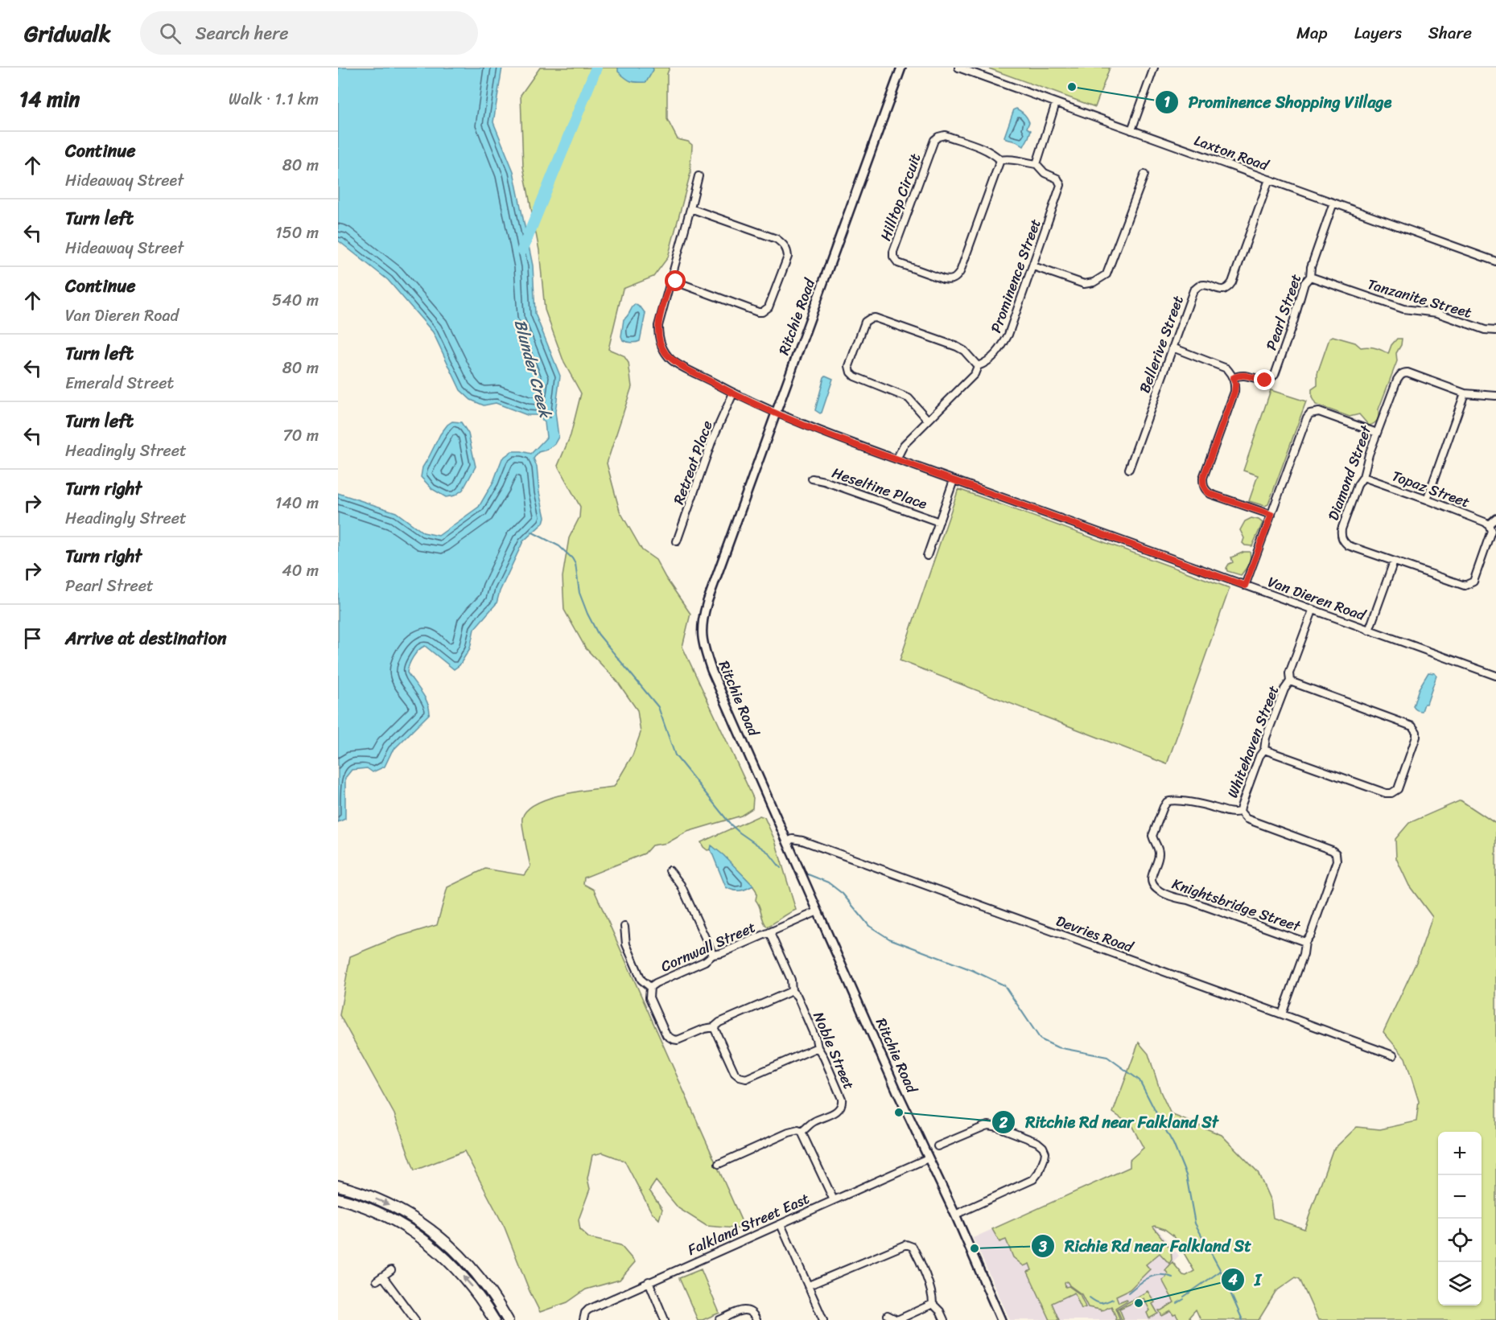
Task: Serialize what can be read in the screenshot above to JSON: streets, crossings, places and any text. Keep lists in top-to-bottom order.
{
  "streets": {
    "street": [
      "Laxton Road",
      "Hilltop Circuit",
      "Prominence Street",
      "Tanzanite Street",
      "Pearl Street",
      "Ritchie Road",
      "Bellerive Street",
      "Retreat Place",
      "Diamond Street",
      "Heseltine Place",
      "Topaz Street",
      "Van Dieren Road",
      "Whitehaven Street",
      "Knightsbridge Street",
      "Devries Road",
      "Cornwall Street",
      "Noble Street",
      "Falkland Street East"
    ]
  },
  "crossings": [
    ["Laxton Road", "Pearl Street"],
    ["Laxton Road", "Bellerive Street"],
    ["Hilltop Circuit", "Prominence Street"],
    ["Prominence Street", "Van Dieren Road"],
    ["Tanzanite Street", "Pearl Street"],
    ["Ritchie Road", "Van Dieren Road"],
    ["Ritchie Road", "Devries Road"],
    ["Ritchie Road", "Cornwall Street"],
    ["Ritchie Road", "Falkland Street East"],
    ["Retreat Place", "Van Dieren Road"],
    ["Diamond Street", "Topaz Street"],
    ["Van Dieren Road", "Whitehaven Street"],
    ["Whitehaven Street", "Knightsbridge Street"],
    ["Whitehaven Street", "Devries Road"],
    ["Cornwall Street", "Noble Street"]
  ],
  "water": ["Blunder Creek"],
  "places": [
    "Prominence Shopping Village",
    "Ritchie Rd near Falkland St",
    "Richie Rd near Falkland St",
    "I"
  ],
  "page": {
    "header": "Gridwalk",
    "search": "Search here",
    "nav": ["Map", "Layers", "Share"],
    "heading": ["14 min", "Walk · 1.1 km"],
    "list": [
      ["Continue", "Hideaway Street", "80 m"],
      ["Turn left", "Hideaway Street", "150 m"],
      ["Continue", "Van Dieren Road", "540 m"],
      ["Turn left", "Emerald Street", "80 m"],
      ["Turn left", "Headingly Street", "70 m"],
      ["Turn right", "Headingly Street", "140 m"],
      ["Turn right", "Pearl Street", "40 m"],
      "Arrive at destination"
    ],
    "map_buttons": ["+", "−"]
  }
}
